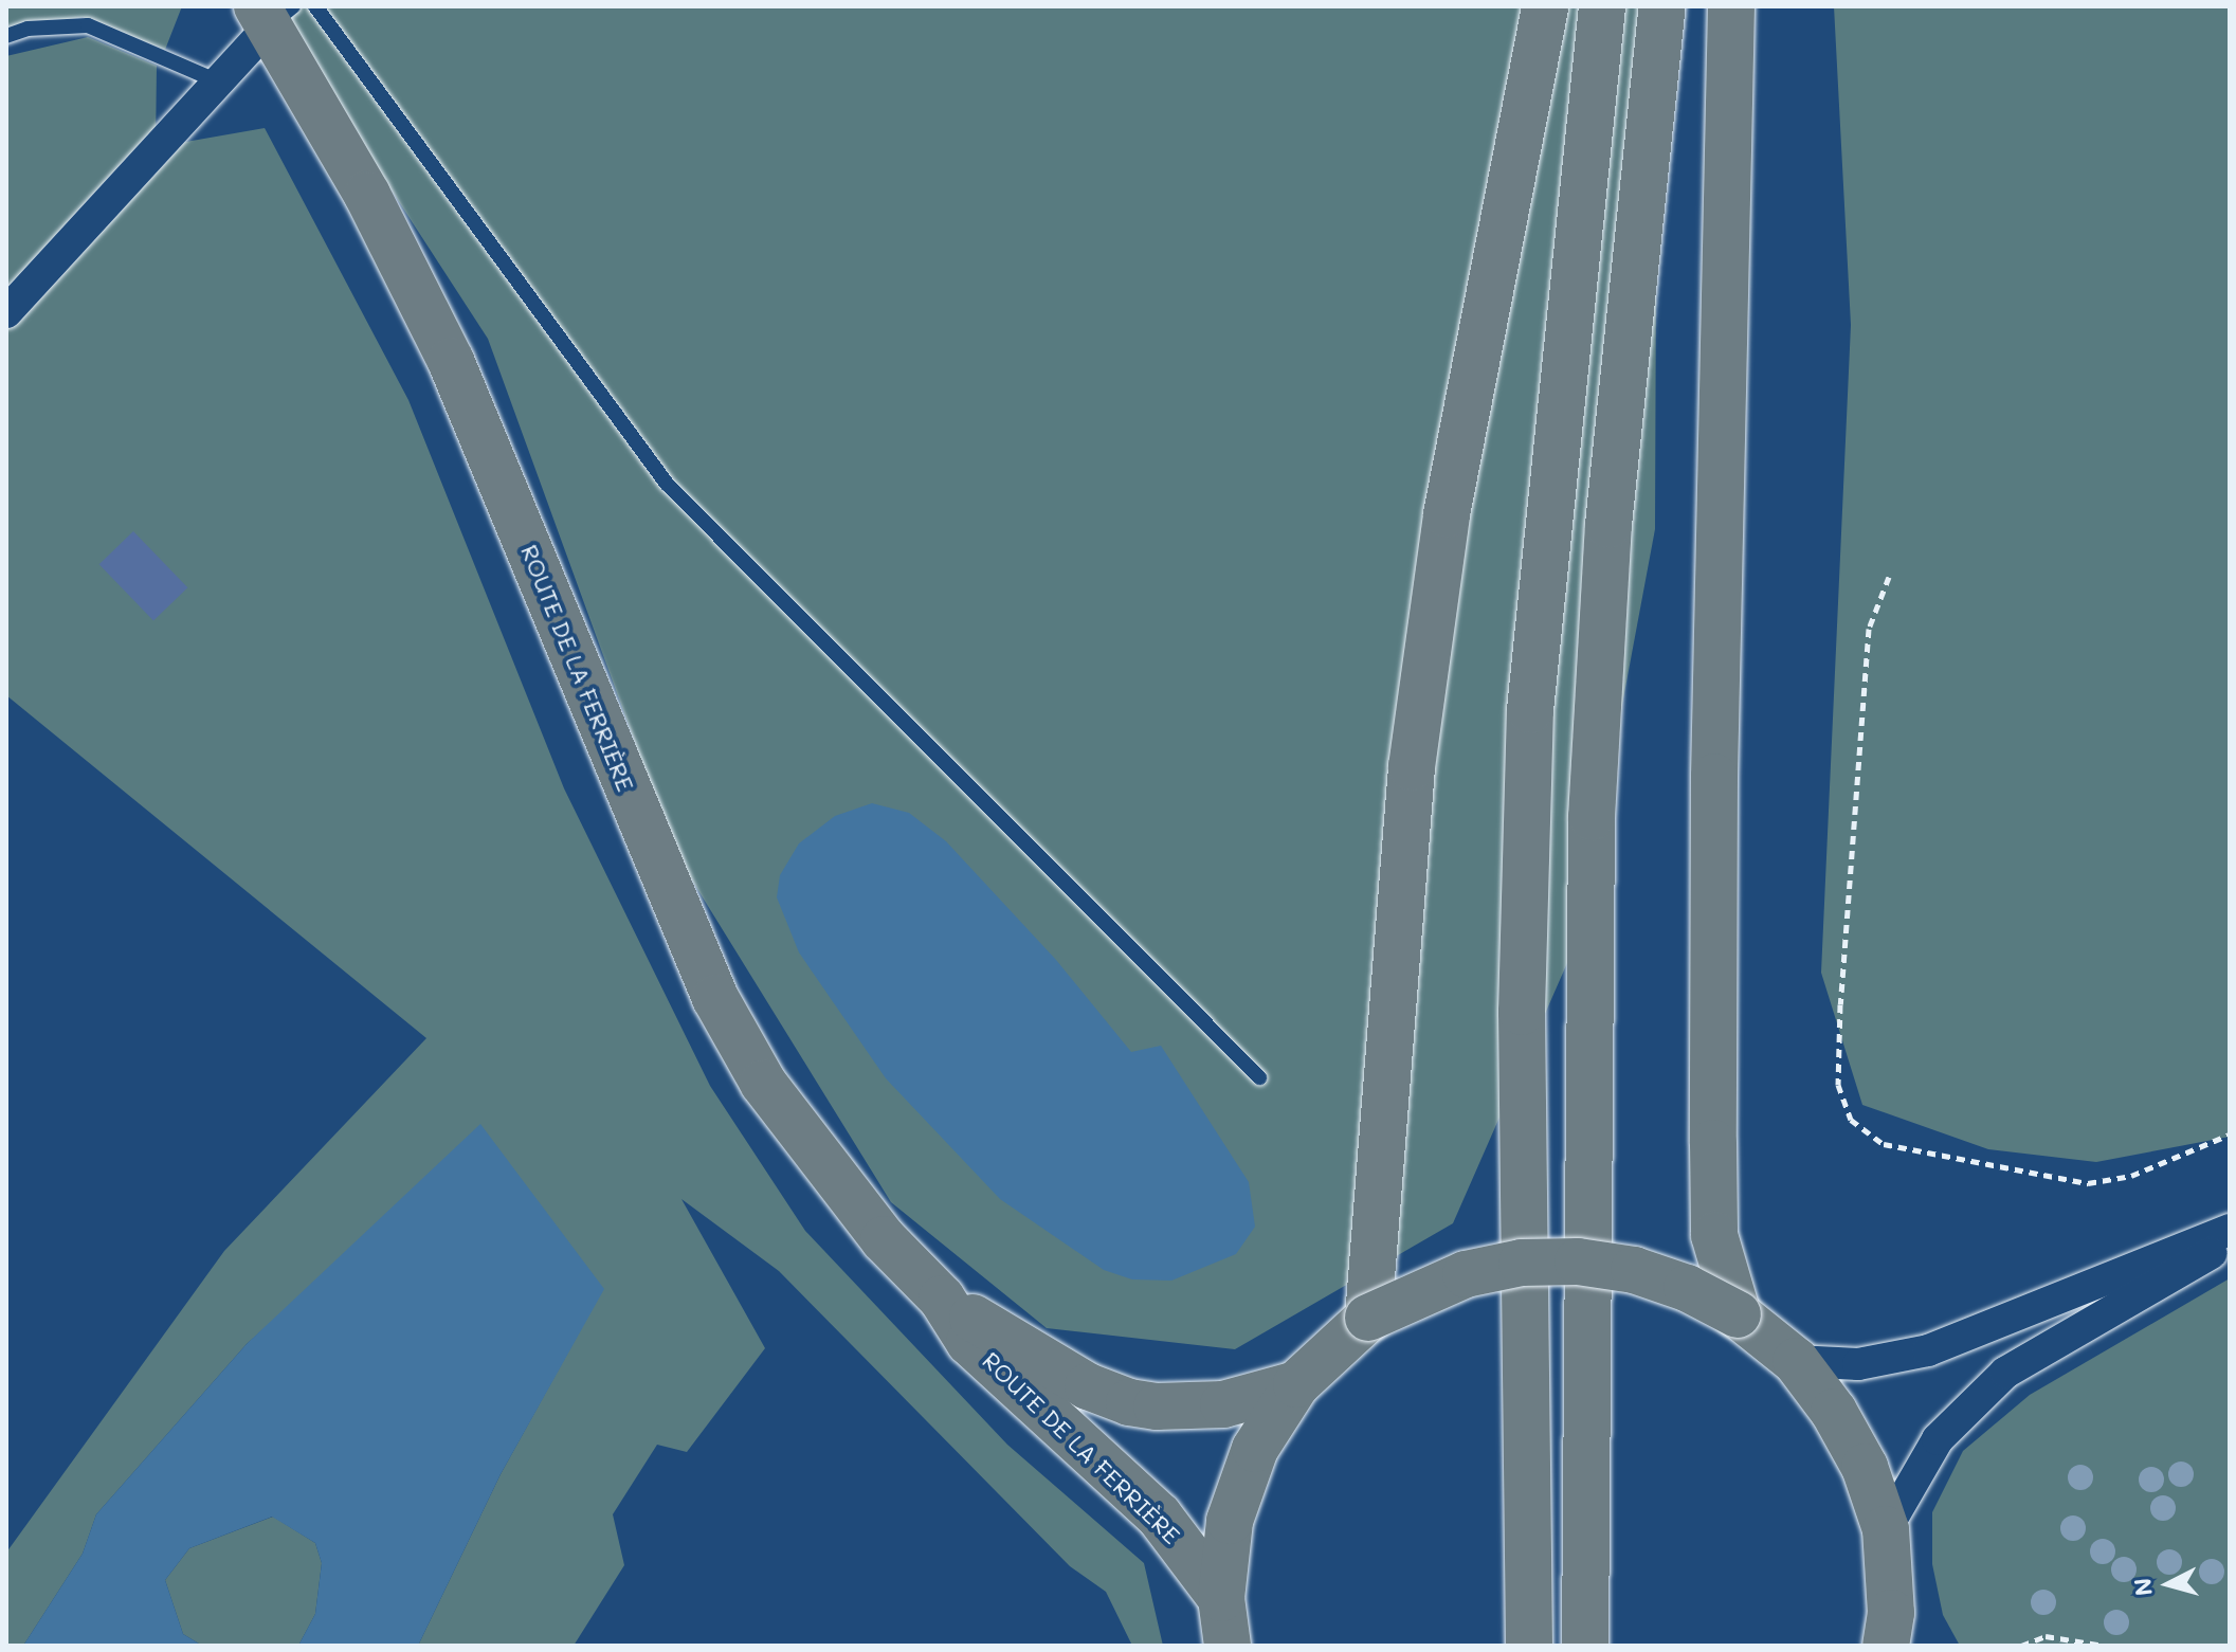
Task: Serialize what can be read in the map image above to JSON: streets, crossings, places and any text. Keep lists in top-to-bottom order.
{
  "streets": {
    "main road": ["ROUTE DE LA FERRIÈRE"]
  },
  "north": "left"
}
